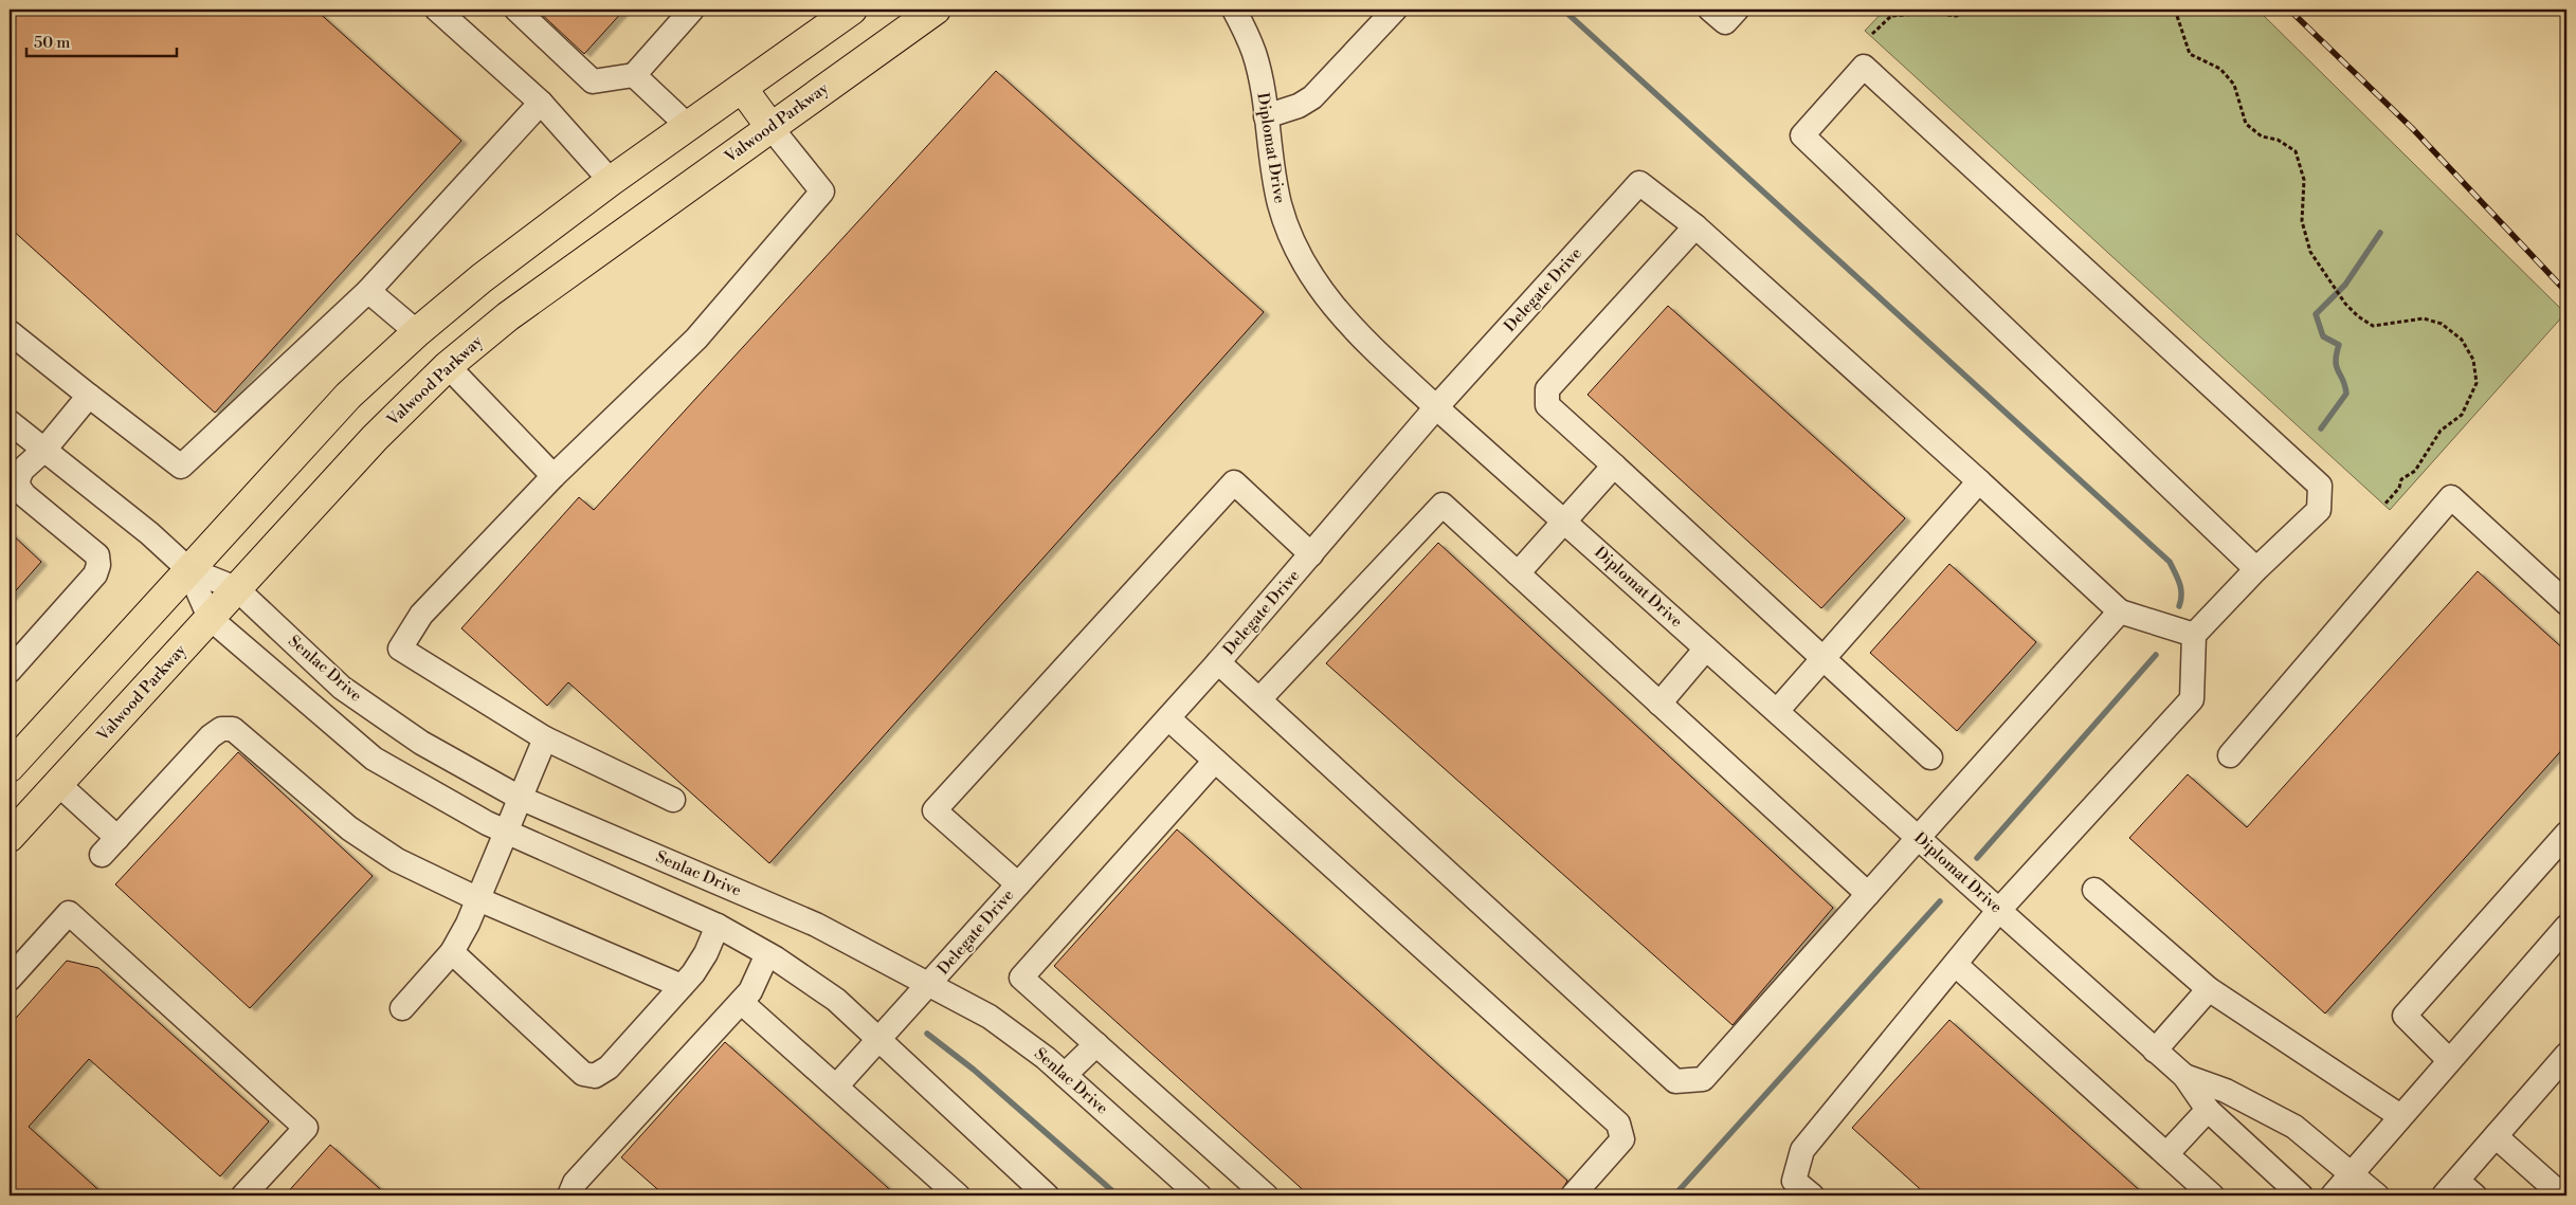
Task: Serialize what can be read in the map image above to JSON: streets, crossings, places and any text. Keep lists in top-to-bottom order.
{
  "streets": {
    "main road": ["Valwood Parkway"],
    "street": ["Diplomat Drive", "Delegate Drive", "Senlac Drive"]
  },
  "crossings": [
    ["Valwood Parkway", "Senlac Drive"],
    ["Diplomat Drive", "Delegate Drive"],
    ["Delegate Drive", "Senlac Drive"]
  ],
  "scale_bar": "50 m"
}
